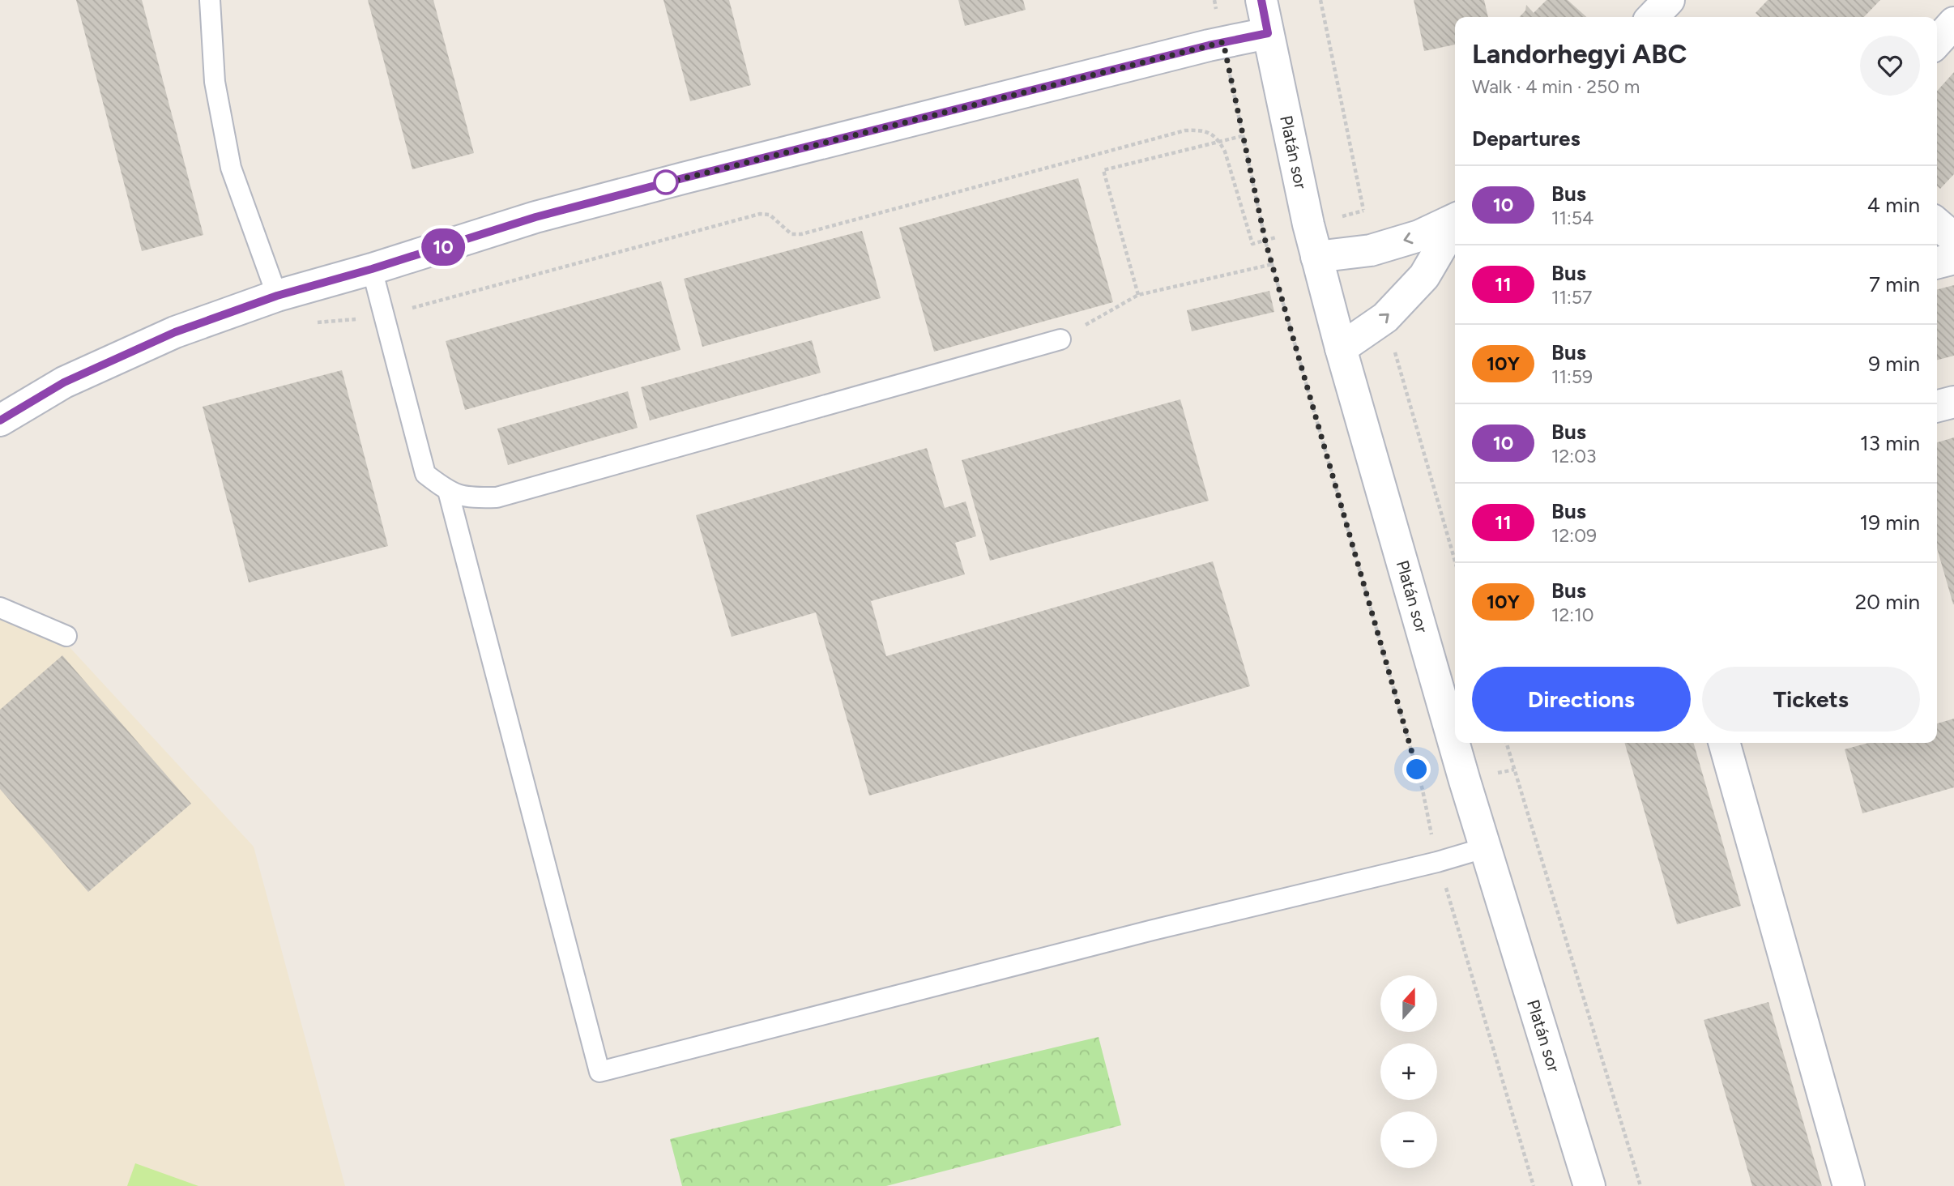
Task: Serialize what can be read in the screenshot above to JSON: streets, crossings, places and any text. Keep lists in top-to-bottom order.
{
  "streets": {
    "street": ["Platán sor"]
  },
  "lines": ["bus line 10"],
  "north": "top",
  "page": {
    "on_map": "10",
    "heading": [
      ["Landorhegyi ABC", "Walk · 4 min · 250 m"],
      "Departures"
    ],
    "list": [
      {
        "mark": "10",
        "name": "Bus",
        "note": "11:54",
        "value": "4 min"
      },
      {
        "mark": "11",
        "name": "Bus",
        "note": "11:57",
        "value": "7 min"
      },
      {
        "mark": "10Y",
        "name": "Bus",
        "note": "11:59",
        "value": "9 min"
      },
      {
        "mark": "10",
        "name": "Bus",
        "note": "12:03",
        "value": "13 min"
      },
      {
        "mark": "11",
        "name": "Bus",
        "note": "12:09",
        "value": "19 min"
      },
      {
        "mark": "10Y",
        "name": "Bus",
        "note": "12:10",
        "value": "20 min"
      }
    ],
    "buttons": ["Directions", "Tickets"],
    "map_buttons": ["+", "−"]
  }
}
